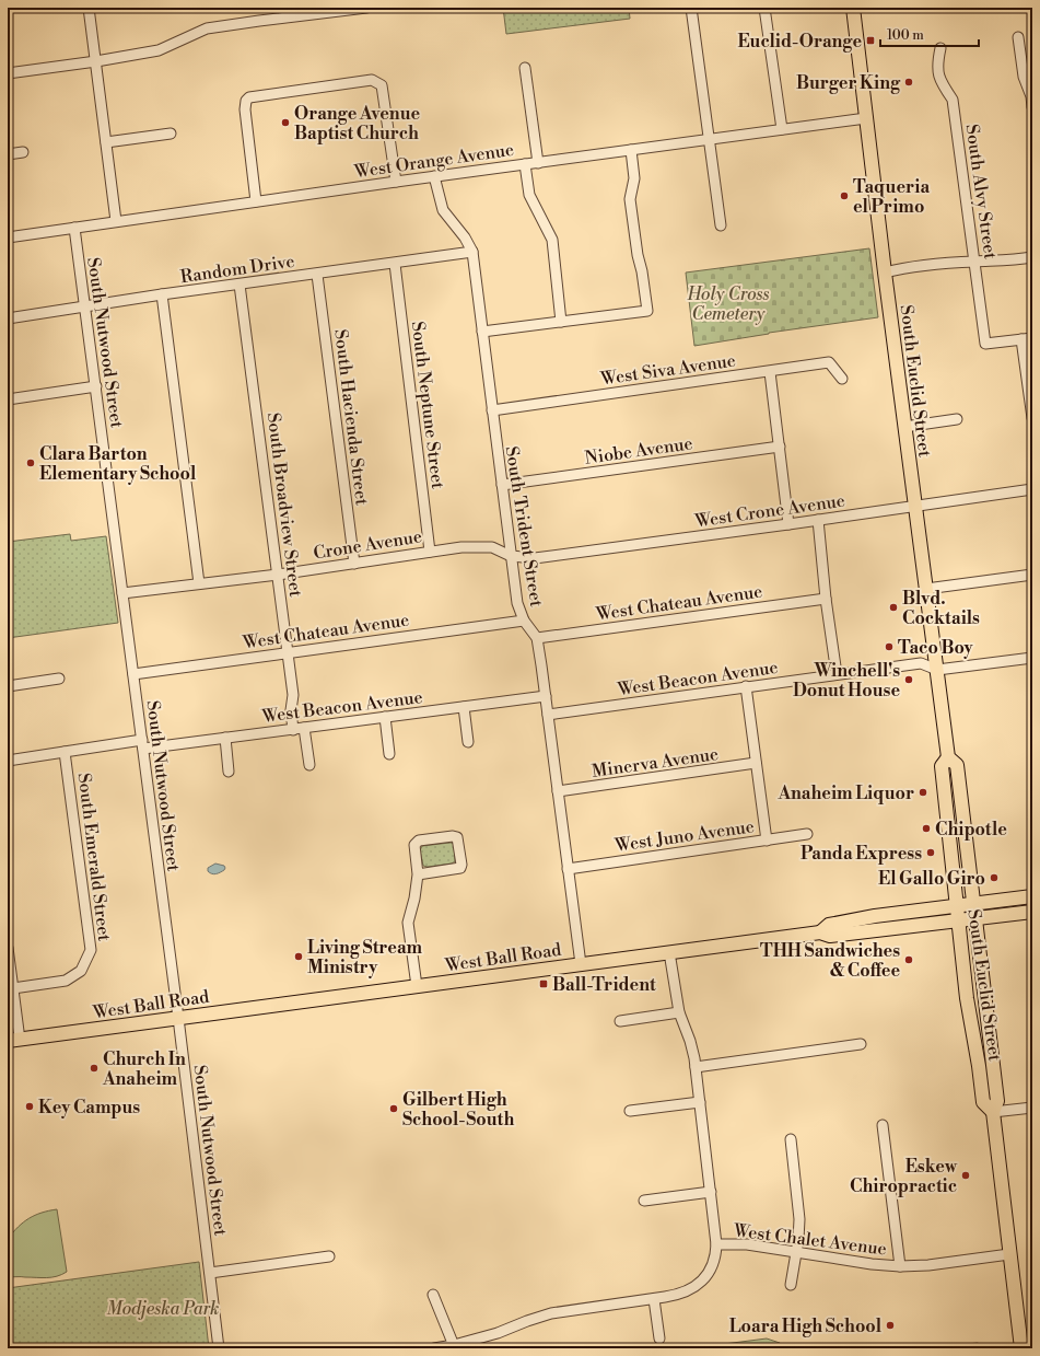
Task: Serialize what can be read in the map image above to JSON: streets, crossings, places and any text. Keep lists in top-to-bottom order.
{
  "streets": {
    "main road": ["South Euclid Street", "West Ball Road"],
    "street": [
      "West Orange Avenue",
      "South Alvy Street",
      "Random Drive",
      "South Nutwood Street",
      "West Siva Avenue",
      "South Neptune Street",
      "South Hacienda Street",
      "Niobe Avenue",
      "South Broadview Street",
      "West Crone Avenue",
      "South Trident Street",
      "Crone Avenue",
      "West Chateau Avenue",
      "West Beacon Avenue",
      "Minerva Avenue",
      "West Juno Avenue",
      "South Emerald Street",
      "West Chalet Avenue"
    ]
  },
  "crossings": [
    ["West Orange Avenue", "South Nutwood Street"],
    ["West Orange Avenue", "South Euclid Street"],
    ["West Orange Avenue", "South Trident Street"],
    ["Random Drive", "South Nutwood Street"],
    ["Random Drive", "South Neptune Street"],
    ["Random Drive", "South Hacienda Street"],
    ["Random Drive", "South Broadview Street"],
    ["Random Drive", "South Trident Street"],
    ["South Nutwood Street", "Crone Avenue"],
    ["South Nutwood Street", "West Chateau Avenue"],
    ["South Nutwood Street", "West Beacon Avenue"],
    ["South Nutwood Street", "West Ball Road"],
    ["West Siva Avenue", "South Trident Street"],
    ["South Euclid Street", "West Crone Avenue"],
    ["South Euclid Street", "West Beacon Avenue"],
    ["South Euclid Street", "West Ball Road"],
    ["South Euclid Street", "West Chalet Avenue"],
    ["South Neptune Street", "Crone Avenue"],
    ["South Hacienda Street", "Crone Avenue"],
    ["Niobe Avenue", "South Trident Street"],
    ["South Broadview Street", "Crone Avenue"],
    ["South Broadview Street", "West Chateau Avenue"],
    ["South Broadview Street", "West Beacon Avenue"],
    ["West Crone Avenue", "South Trident Street"],
    ["West Crone Avenue", "Crone Avenue"],
    ["South Trident Street", "Crone Avenue"],
    ["South Trident Street", "West Chateau Avenue"],
    ["South Trident Street", "West Beacon Avenue"],
    ["South Trident Street", "Minerva Avenue"],
    ["South Trident Street", "West Juno Avenue"],
    ["South Trident Street", "West Ball Road"],
    ["West Beacon Avenue", "South Emerald Street"]
  ],
  "parks": ["Holy Cross Cemetery", "Modjeska Park"],
  "places": {
    "transit": ["Euclid-Orange", "Ball-Trident"],
    "other": [
      "Burger King",
      "Orange Avenue Baptist Church",
      "Taqueria el Primo",
      "Clara Barton Elementary School",
      "Blvd. Cocktails",
      "Taco Boy",
      "Winchell's Donut House",
      "Anaheim Liquor",
      "Chipotle",
      "Panda Express",
      "El Gallo Giro",
      "Living Stream Ministry",
      "THH Sandwiches & Coffee",
      "Church In Anaheim",
      "Key Campus",
      "Gilbert High School-South",
      "Eskew Chiropractic",
      "Loara High School"
    ]
  },
  "scale_bar": "100 m"
}
